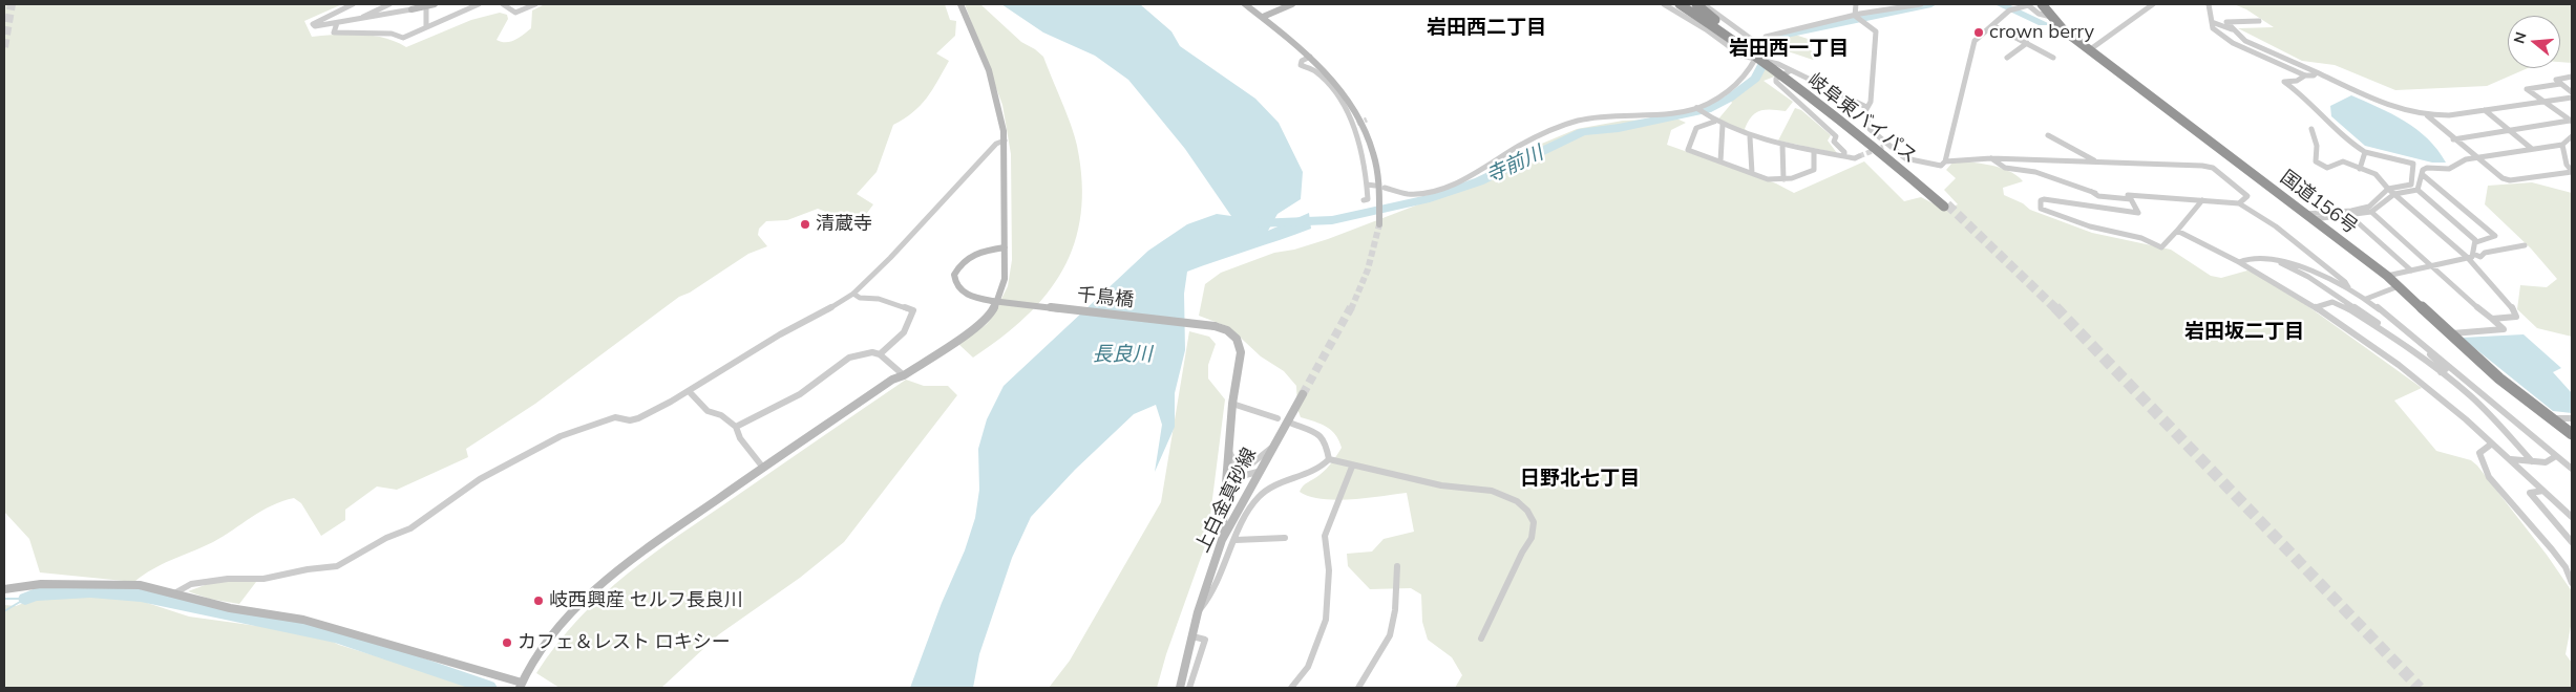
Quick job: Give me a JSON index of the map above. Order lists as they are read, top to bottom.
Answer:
{
  "streets": {
    "highway": ["岐阜東バイパス", "国道156号"],
    "street": ["千鳥橋", "上白金真砂線"]
  },
  "districts": [
    "岩田西二丁目",
    "岩田西一丁目",
    "岩田坂二丁目",
    "日野北七丁目"
  ],
  "water": ["寺前川", "長良川"],
  "places": [
    "crown berry",
    "清蔵寺",
    "岐西興産 セルフ長良川",
    "カフェ＆レスト ロキシー"
  ],
  "north": "left"
}
